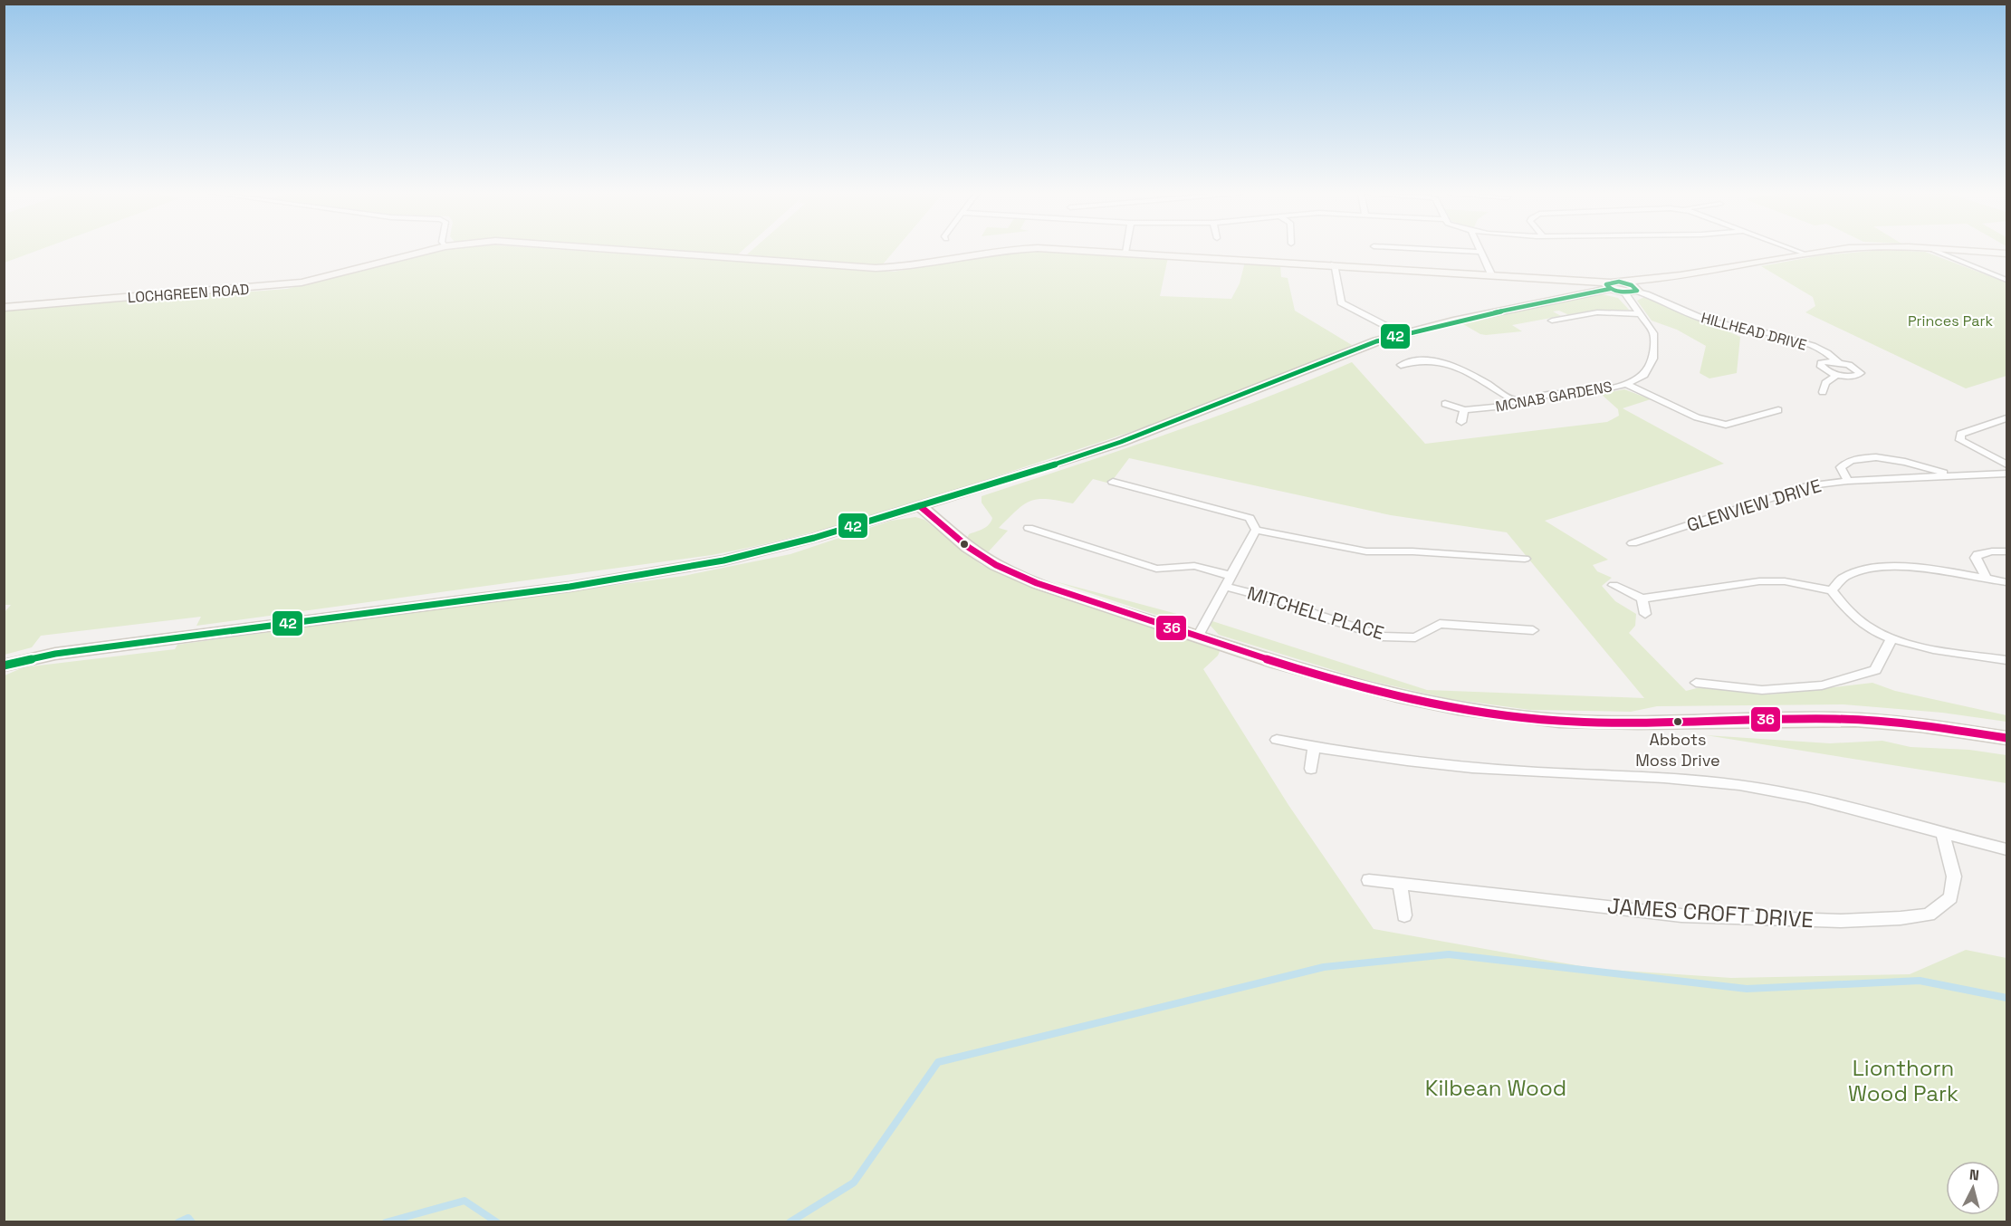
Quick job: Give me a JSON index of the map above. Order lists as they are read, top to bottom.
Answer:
{
  "streets": {
    "street": [
      "LOCHGREEN ROAD",
      "HILLHEAD DRIVE",
      "MCNAB GARDENS",
      "GLENVIEW DRIVE",
      "MITCHELL PLACE",
      "JAMES CROFT DRIVE"
    ]
  },
  "crossings": [
    ["LOCHGREEN ROAD", "MCNAB GARDENS"]
  ],
  "parks": ["Princes Park", "Lionthorn Wood Park", "Kilbean Wood"],
  "places": ["Abbots Moss Drive"],
  "lines": ["transit line 42", "transit line 36"],
  "north": "top"
}
